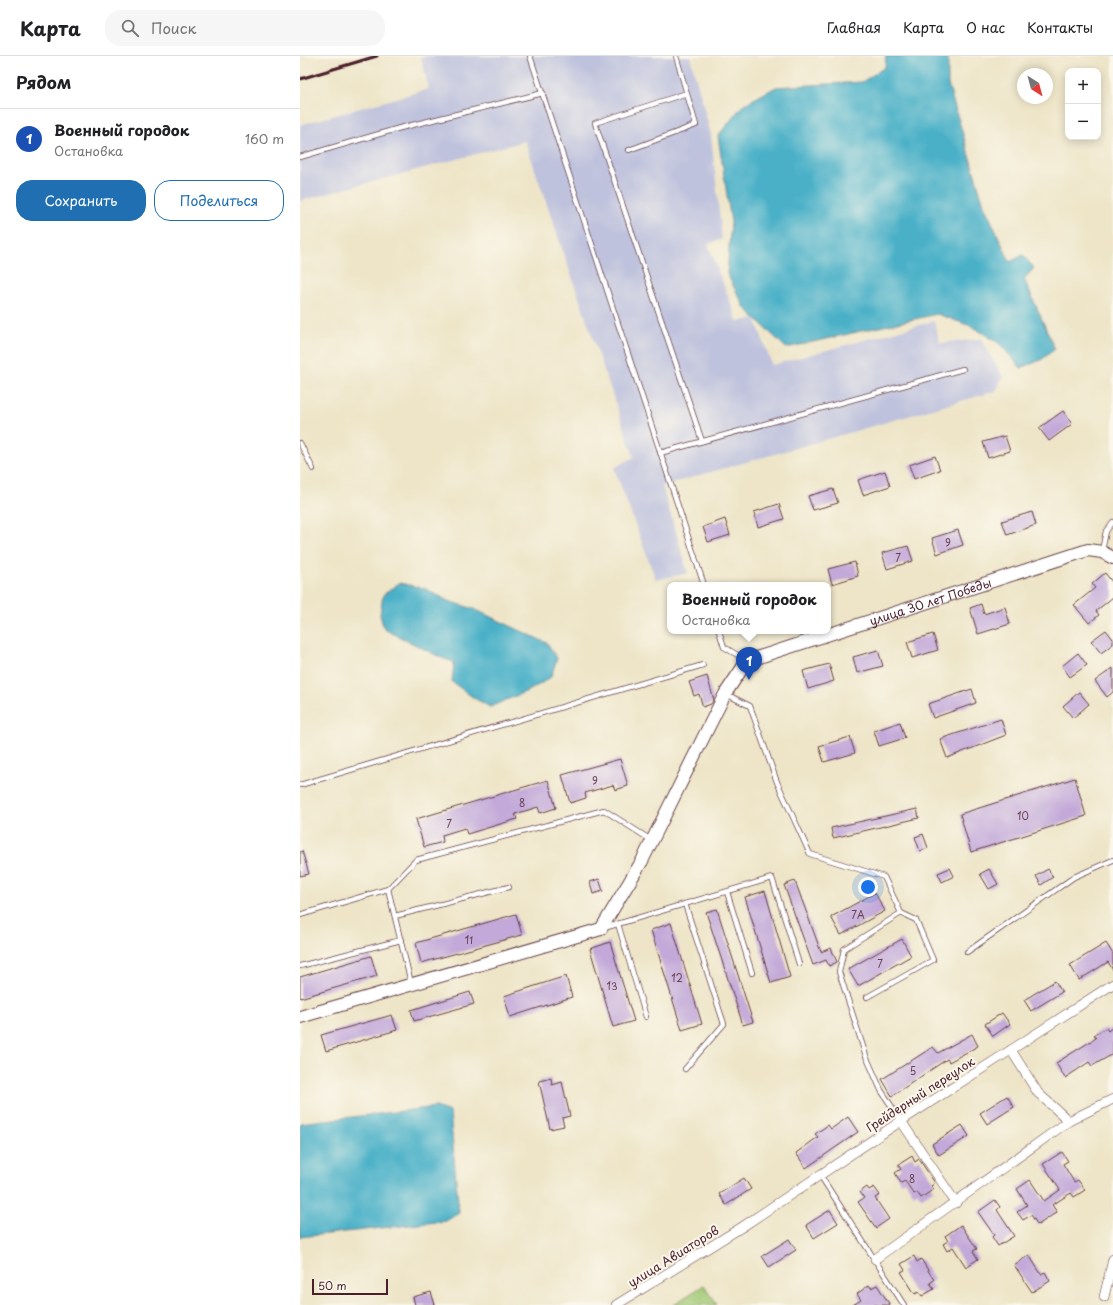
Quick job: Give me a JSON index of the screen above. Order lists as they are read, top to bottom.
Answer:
{
  "streets": {
    "street": ["улица 30 лет Победы", "Грейдерный переулок", "улица Авиаторов"]
  },
  "crossings": [
    ["Грейдерный переулок", "улица Авиаторов"]
  ],
  "house_numbers": [
    "9",
    "7",
    "9",
    "8",
    "10",
    "7",
    "7А",
    "11",
    "7",
    "12",
    "13",
    "5",
    "8"
  ],
  "scale_bar": "50 m",
  "north": "bottom right",
  "page": {
    "header": "Карта",
    "search": "Поиск",
    "nav": [
      "Главная",
      "Карта",
      "О нас",
      "Контакты"
    ],
    "heading": "Рядом",
    "map_buttons": ["+", "−"],
    "list": [
      {
        "mark": "1",
        "name": "Военный городок",
        "note": "Остановка",
        "value": "160 m"
      }
    ],
    "buttons": ["Сохранить", "Поделиться"],
    "popup": ["Военный городок", "Остановка"],
    "pins": "1",
    "scale": "50 m"
  }
}
